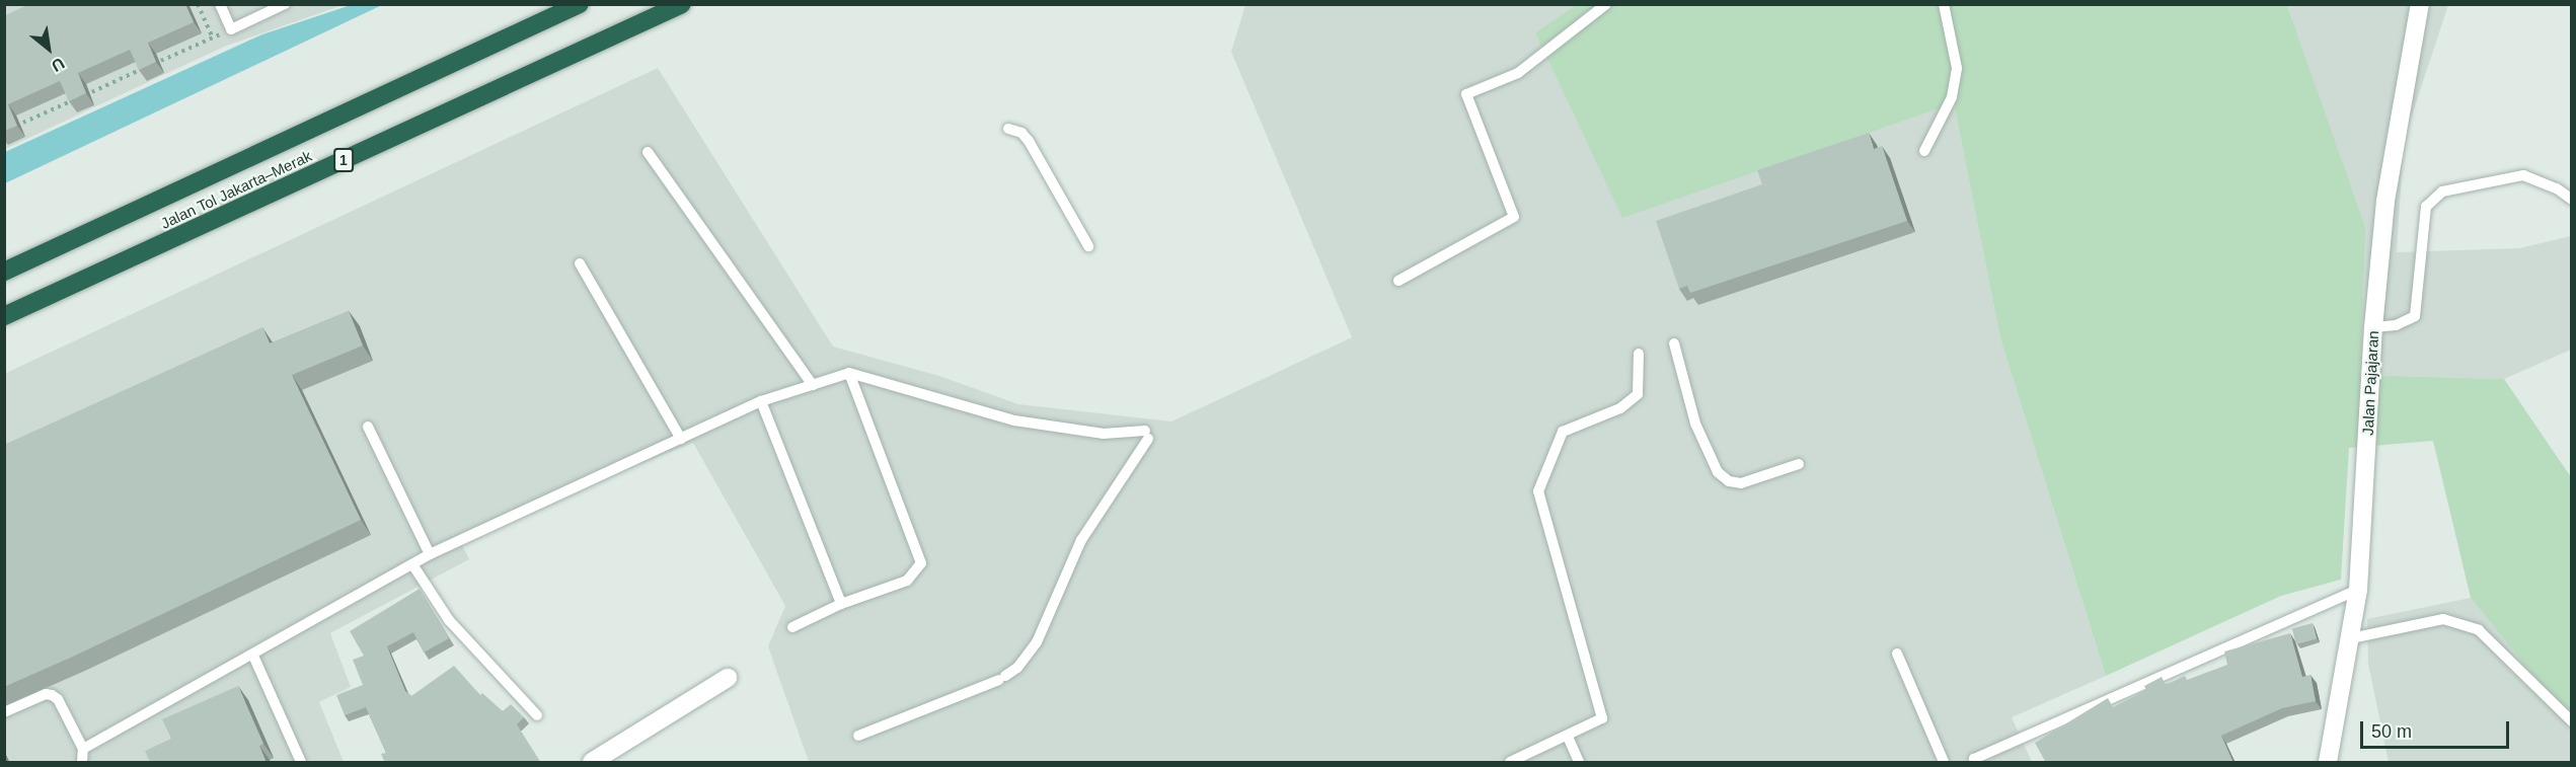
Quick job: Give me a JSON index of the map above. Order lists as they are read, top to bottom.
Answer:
{
  "streets": {
    "highway": ["1", "Jalan Tol Jakarta–Merak"],
    "main road": ["Jalan Pajajaran"]
  },
  "scale_bar": "50 m",
  "north": "bottom right"
}
